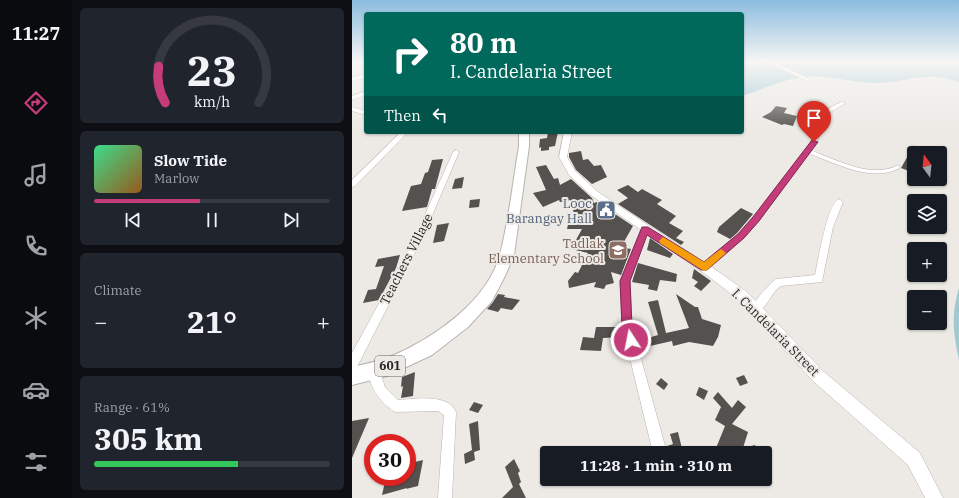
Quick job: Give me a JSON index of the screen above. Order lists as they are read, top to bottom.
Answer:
{
  "streets": {
    "main road": ["601"],
    "street": ["Teachers Village", "I. Candelaria Street"]
  },
  "places": {
    "public building": ["Looc Barangay Hall"],
    "school or university": ["Tadlak Elementary School"]
  },
  "north": "top",
  "page": {
    "tabs": "11:27",
    "turn": ["80 m", "I. Candelaria Street"],
    "then": "Then",
    "song": ["Slow Tide", "Marlow"],
    "map_buttons": ["+", "−"],
    "tile": [
      "Climate",
      ["Range · 61%", "305 km"]
    ],
    "heat": ["−", "21°", "+"],
    "limit": "30",
    "trip": "11:28 · 1 min · 310 m",
    "gauge": ["23", "km/h"]
  }
}
